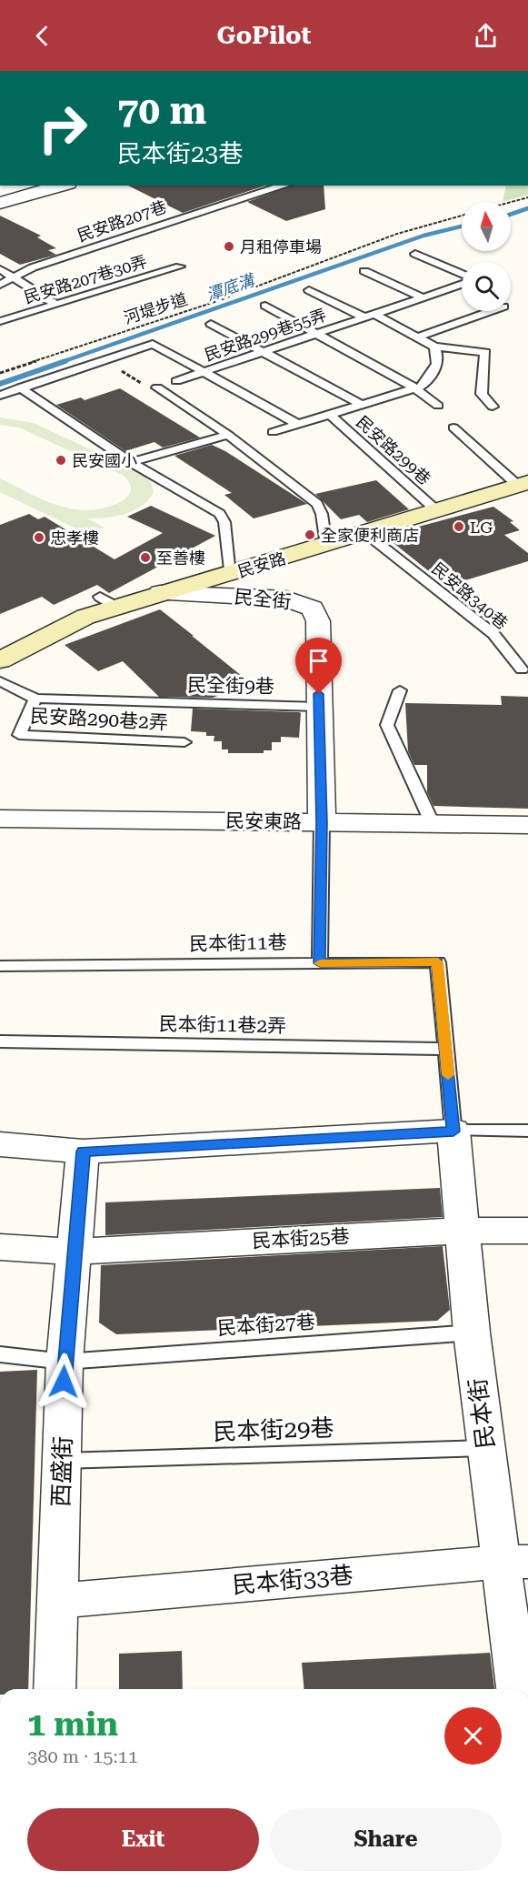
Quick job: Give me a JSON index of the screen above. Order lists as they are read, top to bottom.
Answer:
{
  "streets": {
    "street": [
      "民安路",
      "民全街",
      "民安東路",
      "民本街25巷",
      "民本街",
      "西盛街",
      "民本街33巷"
    ],
    "lane": [
      "民安路207巷",
      "民安路207巷30弄",
      "民安路299巷55弄",
      "民安路299巷",
      "民安路340巷",
      "民全街9巷",
      "民安路290巷2弄",
      "民本街11巷",
      "民本街11巷2弄",
      "民本街27巷",
      "民本街29巷"
    ],
    "path": ["河堤步道"]
  },
  "crossings": [
    ["民安路299巷", "民安路"],
    ["民安路", "民安路340巷"],
    ["民安路", "民全街"],
    ["民全街", "民全街9巷"],
    ["民全街", "民安東路"],
    ["民全街9巷", "民安路290巷2弄"],
    ["民本街11巷", "民本街11巷2弄"],
    ["民本街11巷", "民本街"],
    ["民本街25巷", "民本街"],
    ["民本街25巷", "西盛街"],
    ["民本街27巷", "民本街"],
    ["民本街27巷", "西盛街"],
    ["民本街", "民本街29巷"],
    ["民本街", "民本街33巷"],
    ["民本街29巷", "西盛街"],
    ["西盛街", "民本街33巷"]
  ],
  "water": ["潭底溝"],
  "places": [
    "月租停車場",
    "民安國小",
    "LG",
    "全家便利商店",
    "忠孝樓",
    "至善樓"
  ],
  "north": "top",
  "page": {
    "header": "GoPilot",
    "turn": ["70 m", "民本街23巷"],
    "heading": ["1 min", "380 m · 15:11"],
    "buttons": ["Exit", "Share"]
  }
}
